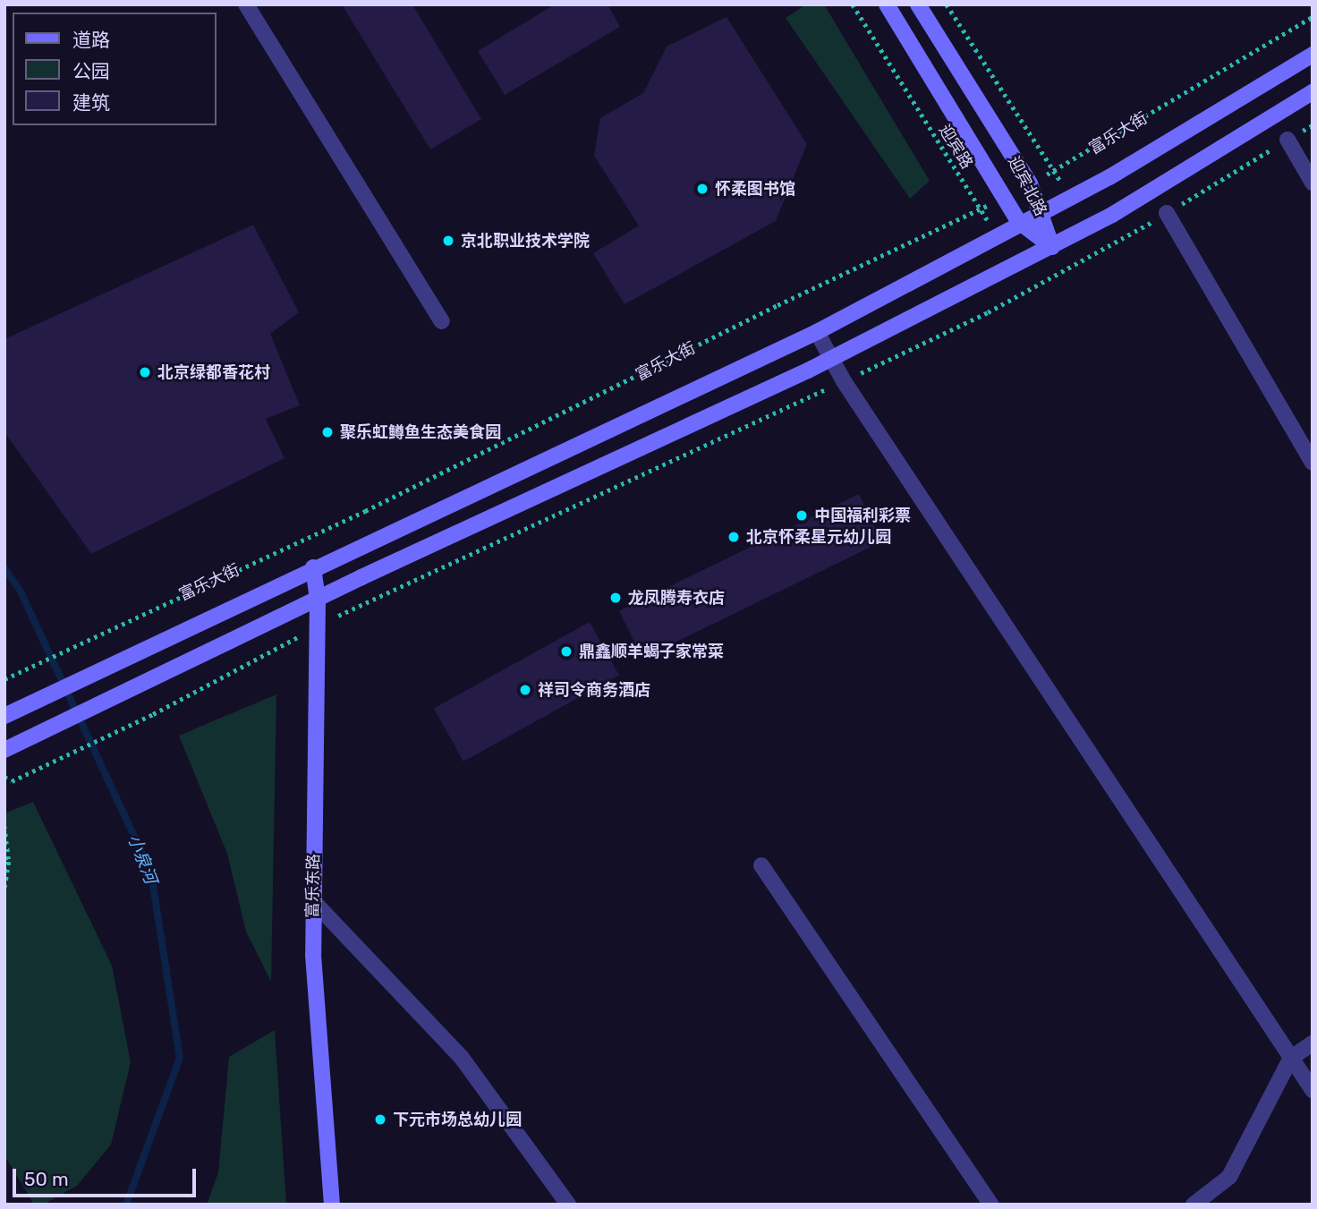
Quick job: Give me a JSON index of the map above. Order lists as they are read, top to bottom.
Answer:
{
  "streets": {
    "main road": ["富乐大街", "迎宾北路", "富乐东路"],
    "path": ["迎宾路"]
  },
  "crossings": [
    ["富乐大街", "迎宾路"],
    ["富乐大街", "迎宾北路"],
    ["富乐大街", "富乐东路"]
  ],
  "water": ["小泉河"],
  "places": [
    "怀柔图书馆",
    "京北职业技术学院",
    "北京绿都香花村",
    "聚乐虹鳟鱼生态美食园",
    "中国福利彩票",
    "北京怀柔星元幼儿园",
    "龙凤腾寿衣店",
    "鼎鑫顺羊蝎子家常菜",
    "祥司令商务酒店",
    "下元市场总幼儿园"
  ],
  "legend": ["道路", "公园", "建筑"],
  "scale_bar": "50 m"
}
